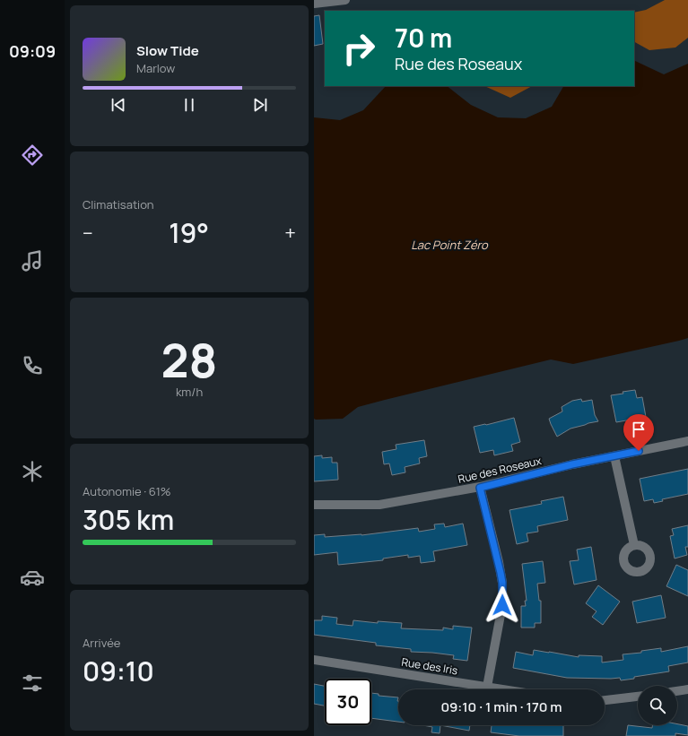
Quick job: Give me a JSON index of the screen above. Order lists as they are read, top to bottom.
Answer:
{
  "streets": {
    "street": ["Rue des Roseaux", "Rue des Iris"]
  },
  "water": ["Lac Point Zéro"],
  "page": {
    "tabs": "09:09",
    "turn": ["70 m", "Rue des Roseaux"],
    "song": ["Slow Tide", "Marlow"],
    "tile": [
      "Climatisation",
      ["28", "km/h"],
      ["Autonomie · 61%", "305 km"],
      ["Arrivée", "09:10"]
    ],
    "heat": ["−", "19°", "+"],
    "limit": "30",
    "trip": "09:10 · 1 min · 170 m"
  }
}
